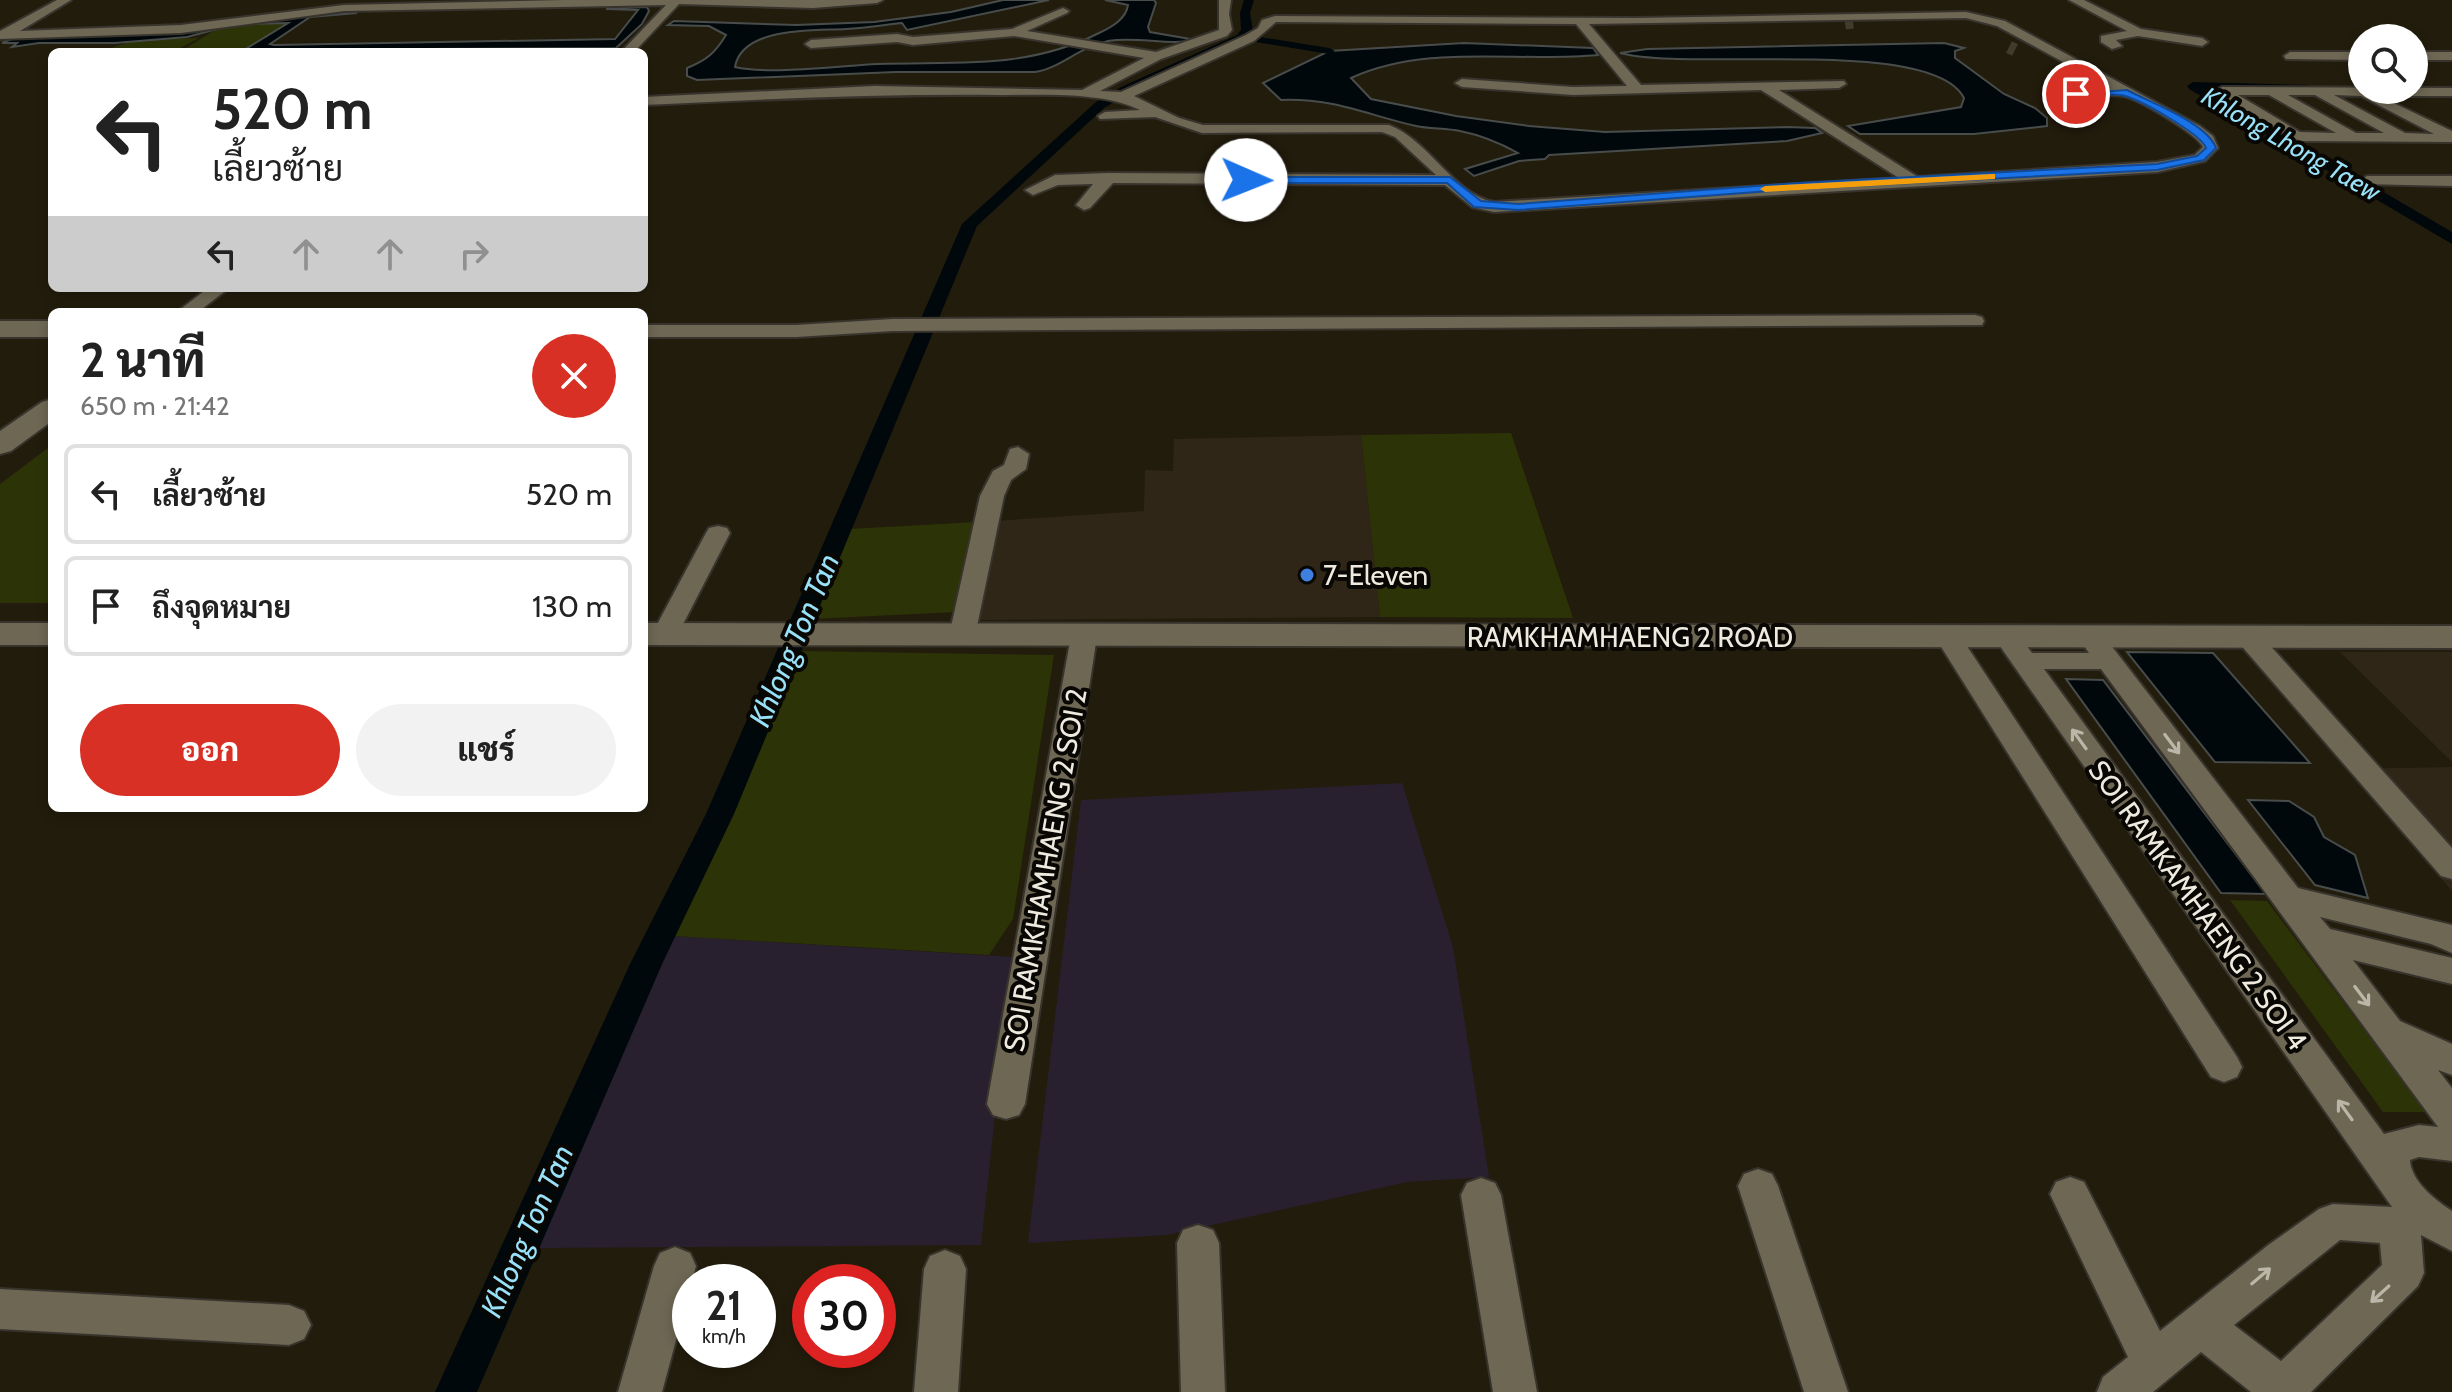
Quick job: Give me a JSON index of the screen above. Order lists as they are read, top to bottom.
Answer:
{
  "streets": {
    "main road": ["RAMKHAMHAENG 2 ROAD"],
    "street": ["SOI RAMKHAMHAENG 2 SOI 2", "SOI RAMKAMHAENG 2 SOI 4"]
  },
  "crossings": [
    ["RAMKHAMHAENG 2 ROAD", "SOI RAMKHAMHAENG 2 SOI 2"],
    ["RAMKHAMHAENG 2 ROAD", "SOI RAMKAMHAENG 2 SOI 4"]
  ],
  "water": ["Khlong Lhong Taew", "Khlong Ton Tan"],
  "places": ["7-Eleven"],
  "page": {
    "turn": ["520 m", "เลี้ยวซ้าย"],
    "heading": ["2 นาที", "650 m · 21:42"],
    "list": [
      {
        "name": "เลี้ยวซ้าย",
        "value": "520 m"
      },
      {
        "name": "ถึงจุดหมาย",
        "value": "130 m"
      }
    ],
    "buttons": ["ออก", "แชร์"],
    "speed": "21 km/h",
    "limit": "30"
  }
}
